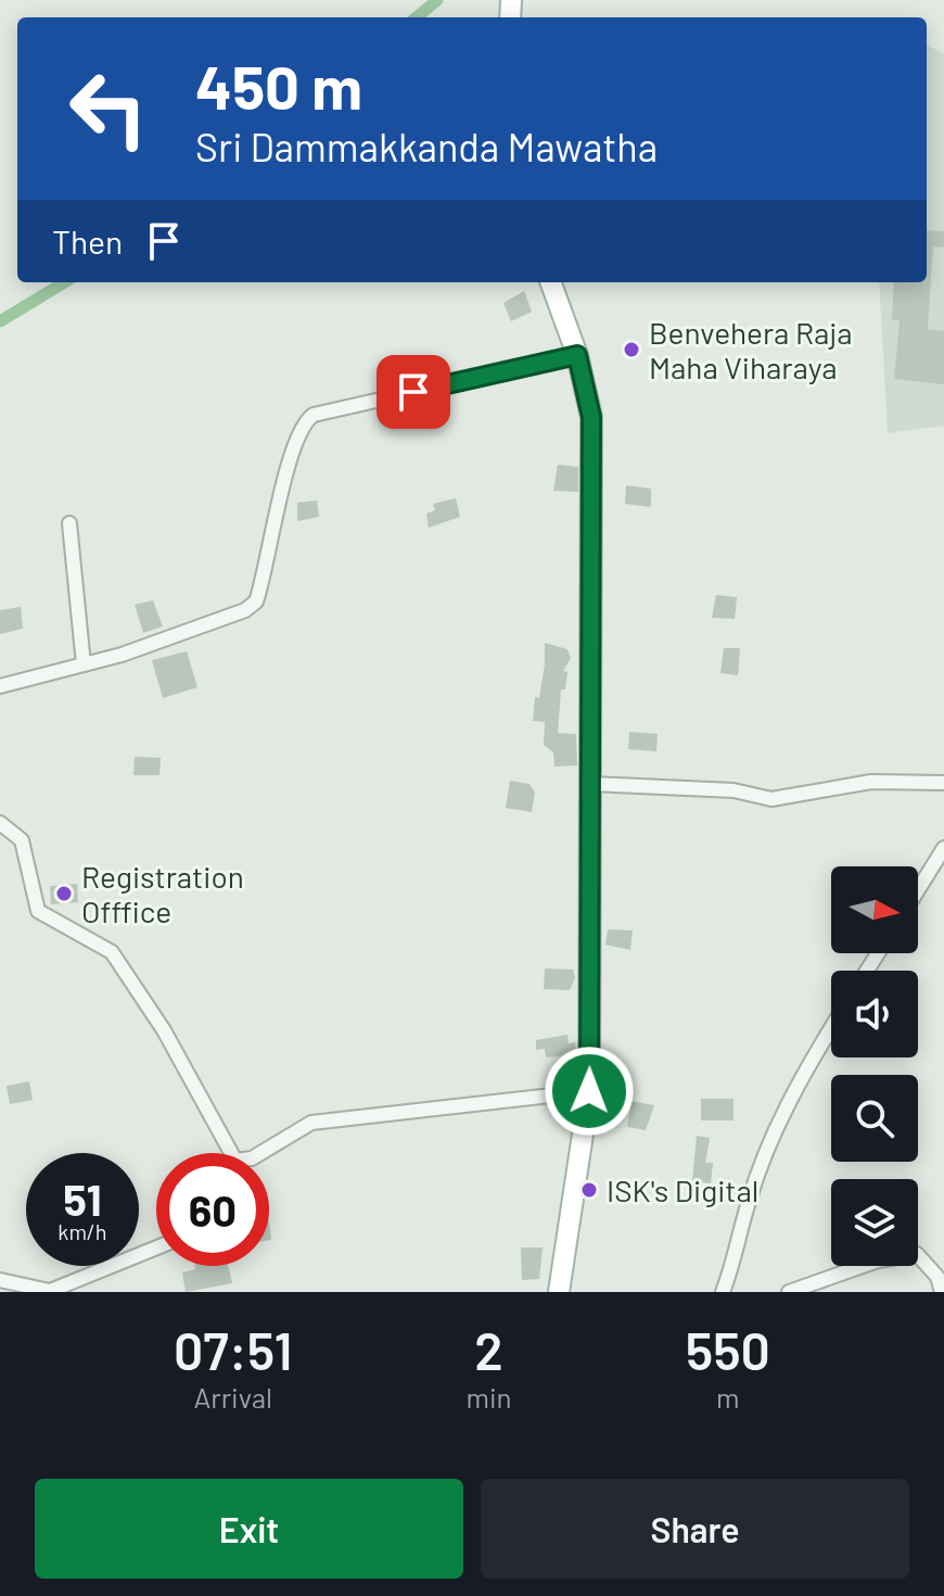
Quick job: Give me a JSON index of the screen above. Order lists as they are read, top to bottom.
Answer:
{
  "places": ["Benvehera Raja Maha Viharaya", "Registration Offfice", "ISK's Digital"],
  "north": "right",
  "page": {
    "turn": ["450 m", "Sri Dammakkanda Mawatha"],
    "then": "Then",
    "speed": "51 km/h",
    "limit": "60",
    "eta": [
      "07:51",
      "Arrival",
      "2",
      "min",
      "550",
      "m"
    ],
    "buttons": ["Exit", "Share"]
  }
}
